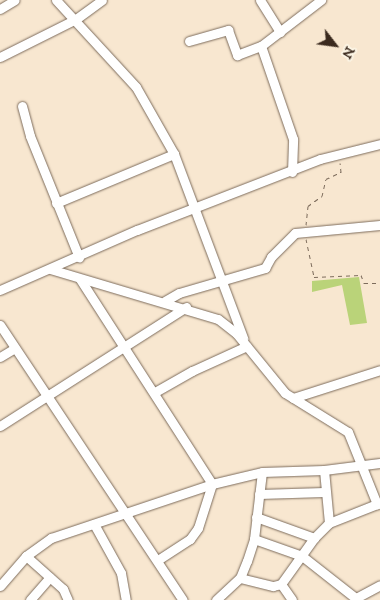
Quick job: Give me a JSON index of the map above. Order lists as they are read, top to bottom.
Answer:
{
  "north": "bottom right"
}
